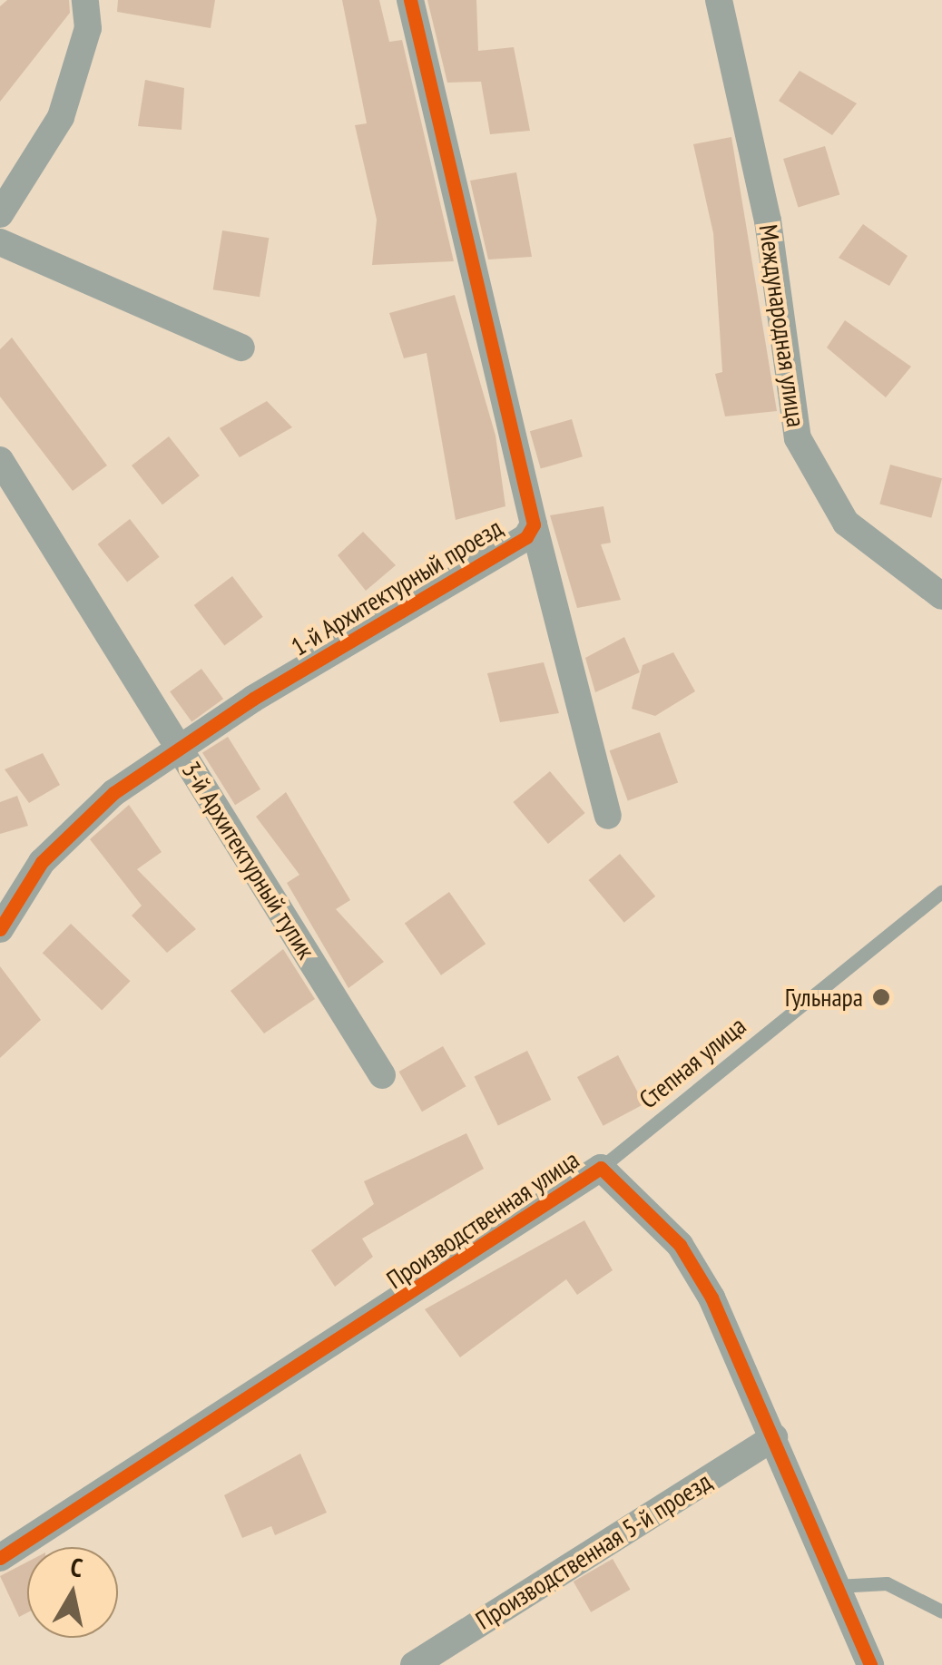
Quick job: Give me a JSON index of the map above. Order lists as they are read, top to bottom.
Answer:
{
  "streets": {
    "street": [
      "Международная улица",
      "1-й Архитектурный проезд",
      "3-й Архитектурный тупик",
      "Производственная улица",
      "Производственная 5-й проезд"
    ],
    "lane": ["Степная улица"]
  },
  "crossings": [
    ["1-й Архитектурный проезд", "3-й Архитектурный тупик"],
    ["Степная улица", "Производственная улица"],
    ["Производственная улица", "Производственная 5-й проезд"]
  ],
  "places": ["Гульнара"],
  "north": "top"
}
